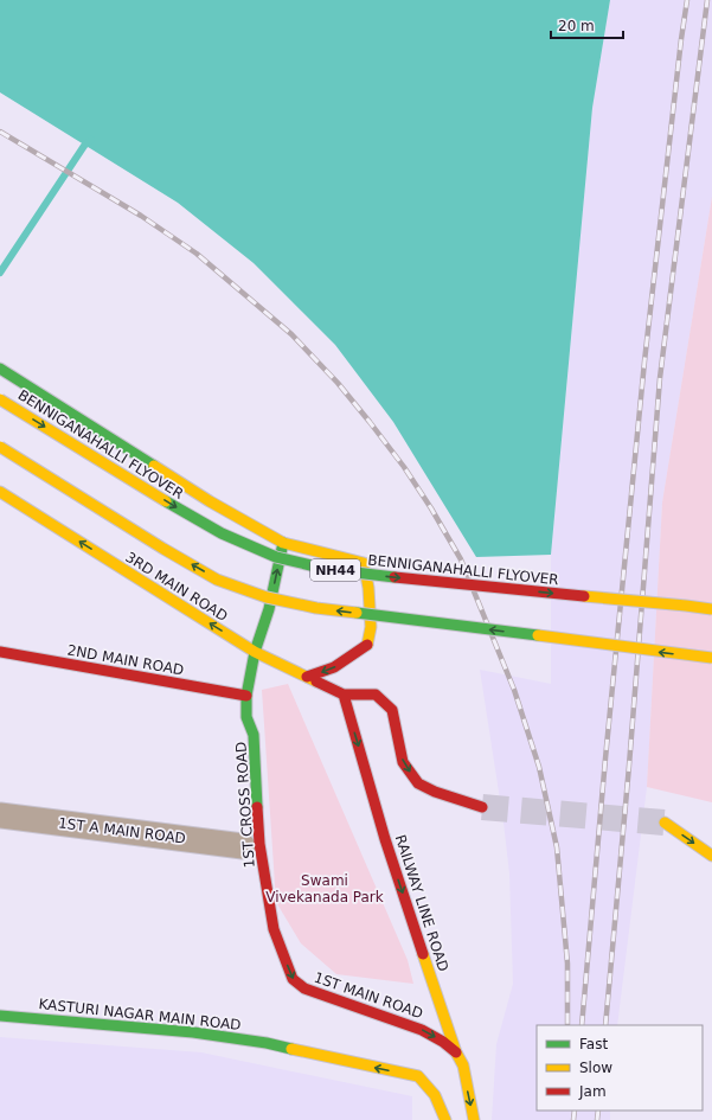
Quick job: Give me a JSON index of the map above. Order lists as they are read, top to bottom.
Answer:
{
  "streets": {
    "main road": [
      "BENNIGANAHALLI FLYOVER",
      "NH44",
      "3RD MAIN ROAD",
      "2ND MAIN ROAD",
      "1ST CROSS ROAD",
      "RAILWAY LINE ROAD",
      "1ST MAIN ROAD",
      "KASTURI NAGAR MAIN ROAD"
    ],
    "street": ["1ST A MAIN ROAD"]
  },
  "crossings": [
    ["3RD MAIN ROAD", "1ST CROSS ROAD"],
    ["3RD MAIN ROAD", "RAILWAY LINE ROAD"],
    ["2ND MAIN ROAD", "1ST CROSS ROAD"],
    ["1ST CROSS ROAD", "1ST MAIN ROAD"],
    ["RAILWAY LINE ROAD", "1ST MAIN ROAD"]
  ],
  "one_way": ["RAILWAY LINE ROAD", "1ST MAIN ROAD", "KASTURI NAGAR MAIN ROAD"],
  "parks": ["Swami Vivekanada Park"],
  "legend": ["Fast", "Slow", "Jam"],
  "scale_bar": "20 m"
}
